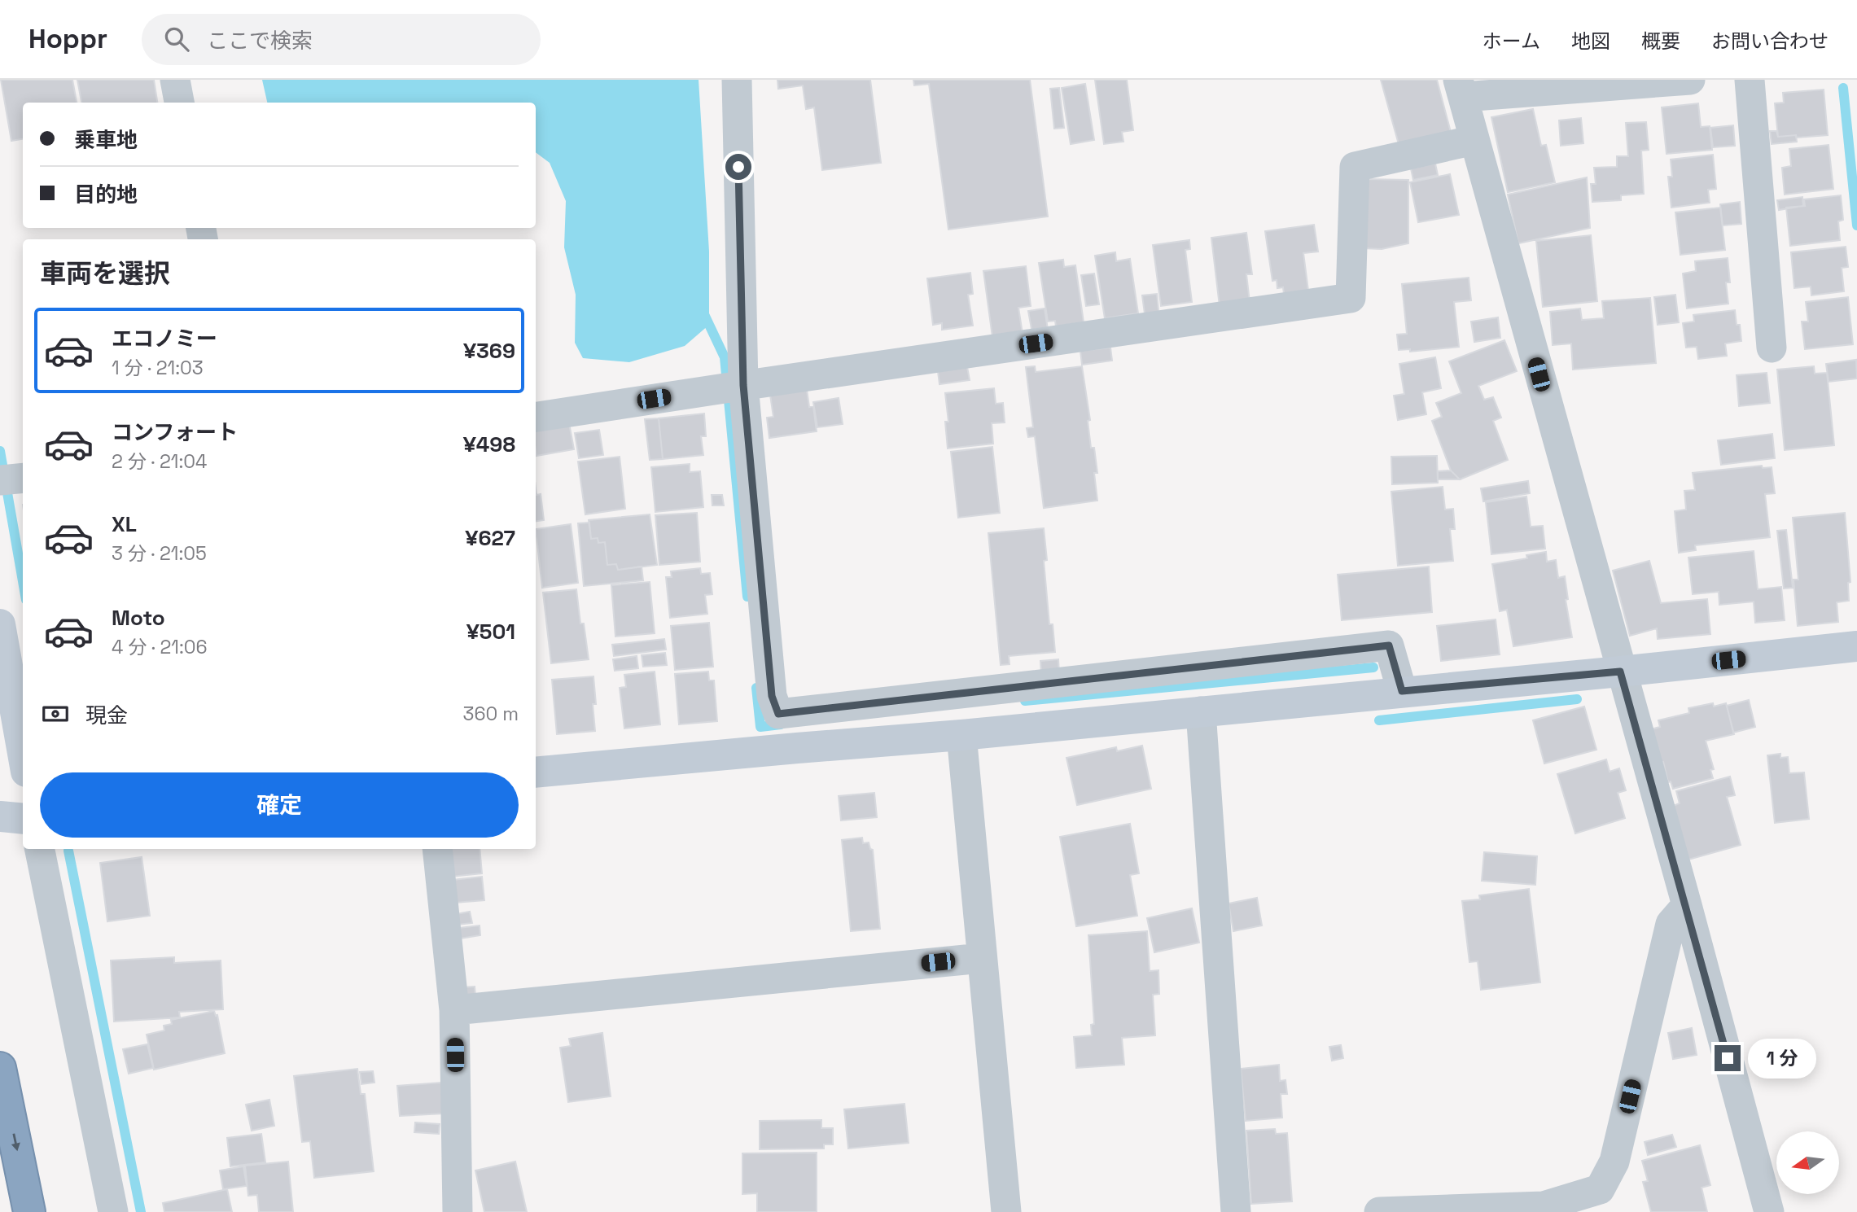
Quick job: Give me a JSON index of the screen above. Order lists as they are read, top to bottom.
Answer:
{
  "north": "left",
  "page": {
    "header": "Hoppr",
    "search": "ここで検索",
    "nav": [
      "ホーム",
      "地図",
      "概要",
      "お問い合わせ"
    ],
    "banner": ["乗車地", "目的地"],
    "heading": "車両を選択",
    "list": [
      {
        "name": "エコノミー",
        "note": "1 分 · 21:03",
        "value": "¥369"
      },
      {
        "name": "コンフォート",
        "note": "2 分 · 21:04",
        "value": "¥498"
      },
      {
        "name": "XL",
        "note": "3 分 · 21:05",
        "value": "¥627"
      },
      {
        "name": "Moto",
        "note": "4 分 · 21:06",
        "value": "¥501"
      }
    ],
    "pay": ["現金", "360 m"],
    "buttons": "確定",
    "bubble": "1 分"
  }
}
